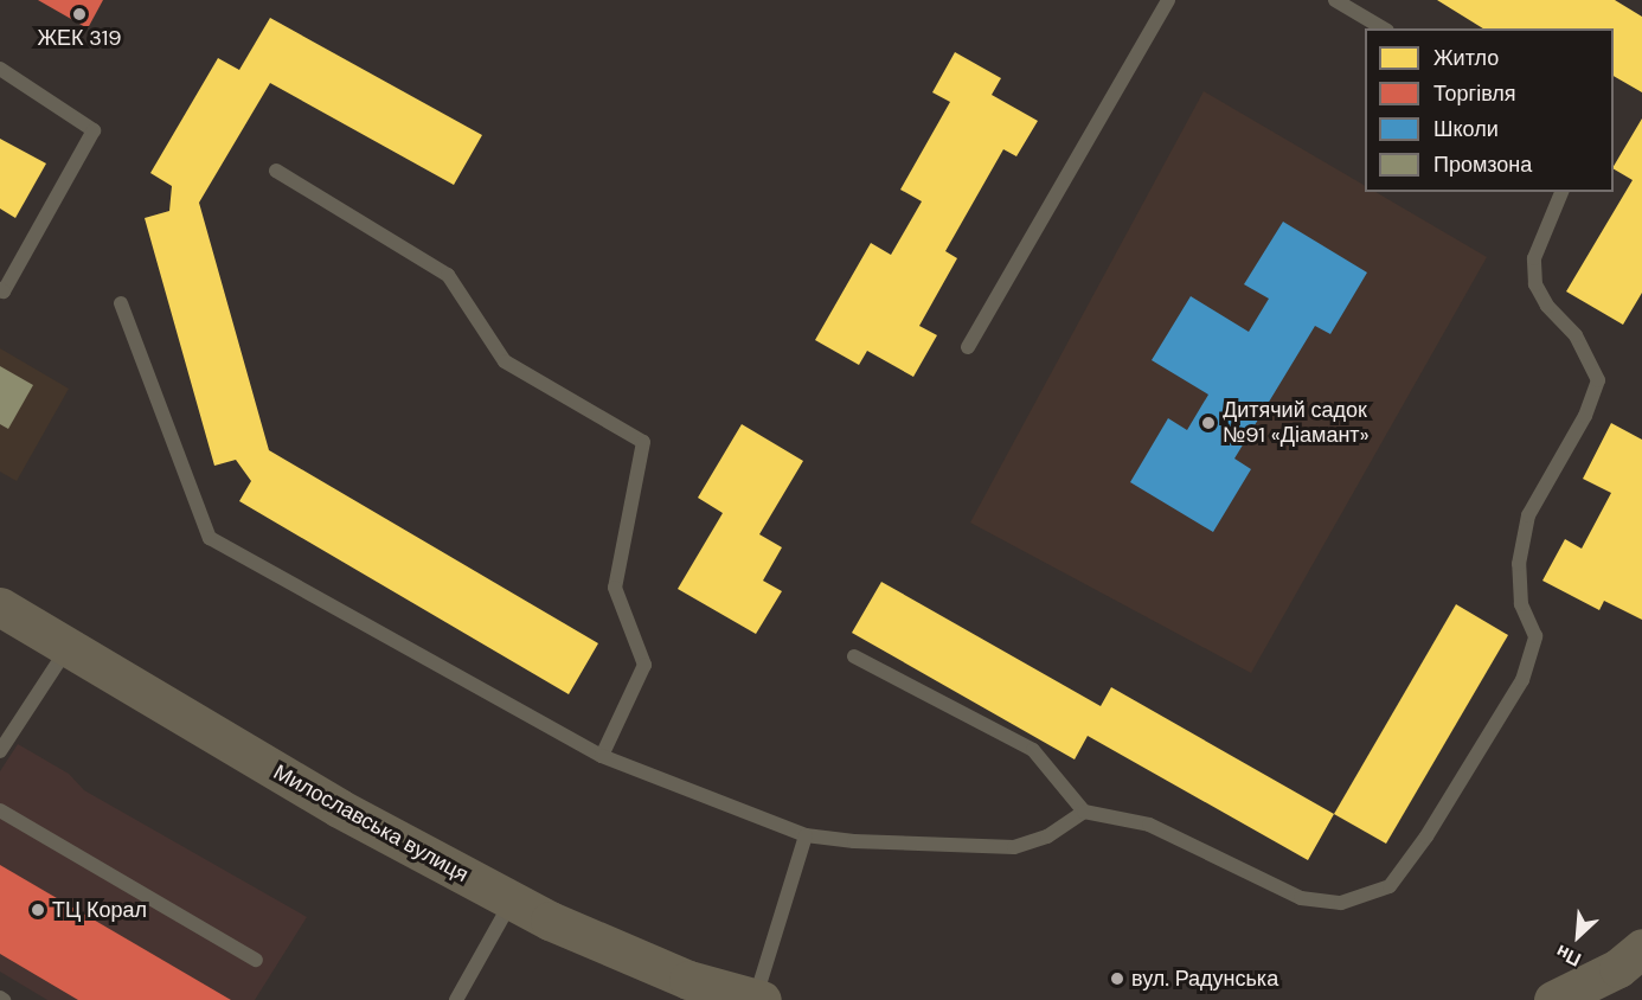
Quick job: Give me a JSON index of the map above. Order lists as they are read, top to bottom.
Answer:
{
  "streets": {
    "main road": ["Милославська вулиця"]
  },
  "places": [
    "ЖЕК 319",
    "Дитячий садок №91 «Діамант»",
    "ТЦ Корал",
    "вул. Радунська"
  ],
  "legend": [
    "Житло",
    "Торгівля",
    "Школи",
    "Промзона"
  ],
  "north": "bottom left"
}
